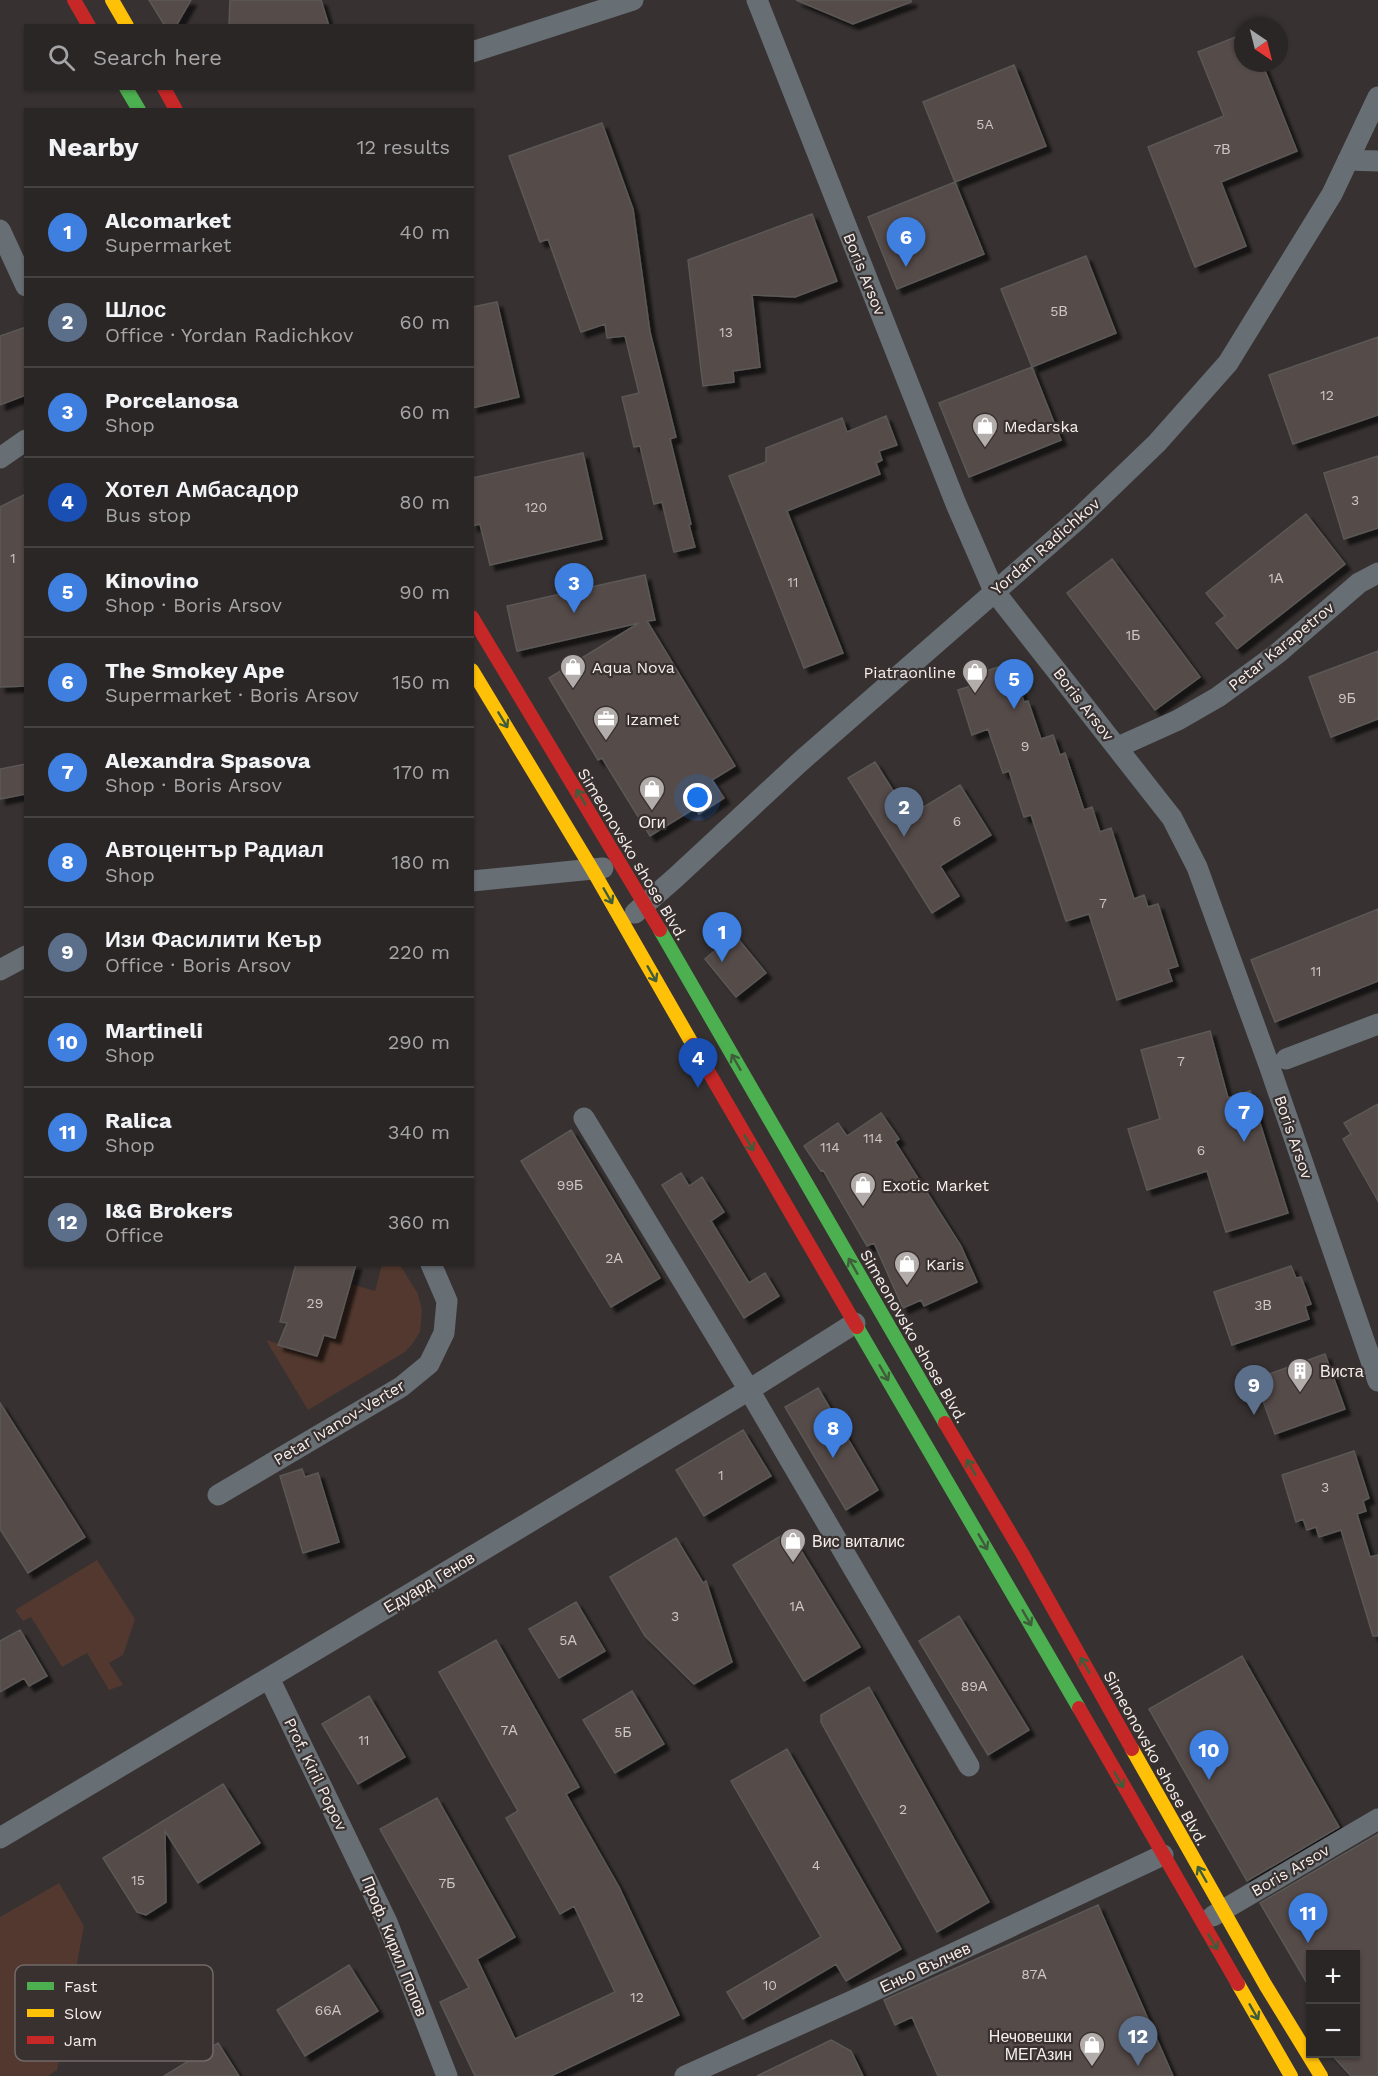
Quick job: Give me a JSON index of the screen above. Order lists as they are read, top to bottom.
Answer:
{
  "streets": {
    "main road": ["Simeonovsko shose Blvd."],
    "street": [
      "Boris Arsov",
      "Yordan Radichkov",
      "Petar Karapetrov",
      "Petar Ivanov-Verter",
      "Едуард Генов",
      "Prof. Kiril Popov",
      "Еньо Вълчев"
    ]
  },
  "crossings": [
    ["Boris Arsov", "Yordan Radichkov"],
    ["Boris Arsov", "Petar Karapetrov"],
    ["Boris Arsov", "Simeonovsko shose Blvd."],
    ["Yordan Radichkov", "Simeonovsko shose Blvd."],
    ["Едуард Генов", "Prof. Kiril Popov"]
  ],
  "places": {
    "shop": [
      "Medarska",
      "Aqua Nova",
      "Piatraonline",
      "Оги",
      "Exotic Market",
      "Karis",
      "Вис виталис",
      "Нечовешки МЕГАзин"
    ],
    "office": ["Izamet"],
    "building": ["Виста"]
  },
  "house_numbers": [
    "5A",
    "7В",
    "5В",
    "13",
    "12",
    "3",
    "120",
    "1",
    "1А",
    "11",
    "1Б",
    "9Б",
    "9",
    "6",
    "7",
    "11",
    "7",
    "114",
    "114",
    "6",
    "99Б",
    "2А",
    "29",
    "3В",
    "1",
    "3",
    "1А",
    "3",
    "5А",
    "89А",
    "7А",
    "5Б",
    "11",
    "2",
    "4",
    "15",
    "7Б",
    "87А",
    "10",
    "12",
    "66А"
  ],
  "legend": ["Fast", "Slow", "Jam"],
  "north": "bottom right",
  "page": {
    "search": "Search here",
    "heading": ["Nearby", "12 results"],
    "list": [
      {
        "mark": "1",
        "name": "Alcomarket",
        "note": "Supermarket",
        "value": "40 m"
      },
      {
        "mark": "2",
        "name": "Шлос",
        "note": "Office · Yordan Radichkov",
        "value": "60 m"
      },
      {
        "mark": "3",
        "name": "Porcelanosa",
        "note": "Shop",
        "value": "60 m"
      },
      {
        "mark": "4",
        "name": "Хотел Амбасадор",
        "note": "Bus stop",
        "value": "80 m"
      },
      {
        "mark": "5",
        "name": "Kinovino",
        "note": "Shop · Boris Arsov",
        "value": "90 m"
      },
      {
        "mark": "6",
        "name": "The Smokey Ape",
        "note": "Supermarket · Boris Arsov",
        "value": "150 m"
      },
      {
        "mark": "7",
        "name": "Alexandra Spasova",
        "note": "Shop · Boris Arsov",
        "value": "170 m"
      },
      {
        "mark": "8",
        "name": "Автоцентър Радиал",
        "note": "Shop",
        "value": "180 m"
      },
      {
        "mark": "9",
        "name": "Изи Фасилити Кеър",
        "note": "Office · Boris Arsov",
        "value": "220 m"
      },
      {
        "mark": "10",
        "name": "Martineli",
        "note": "Shop",
        "value": "290 m"
      },
      {
        "mark": "11",
        "name": "Ralica",
        "note": "Shop",
        "value": "340 m"
      },
      {
        "mark": "12",
        "name": "I&G Brokers",
        "note": "Office",
        "value": "360 m"
      }
    ],
    "pins": [
      "6",
      "3",
      "5",
      "2",
      "1",
      "4",
      "7",
      "9",
      "8",
      "10",
      "11",
      "12"
    ],
    "map_buttons": ["+", "−"]
  }
}
